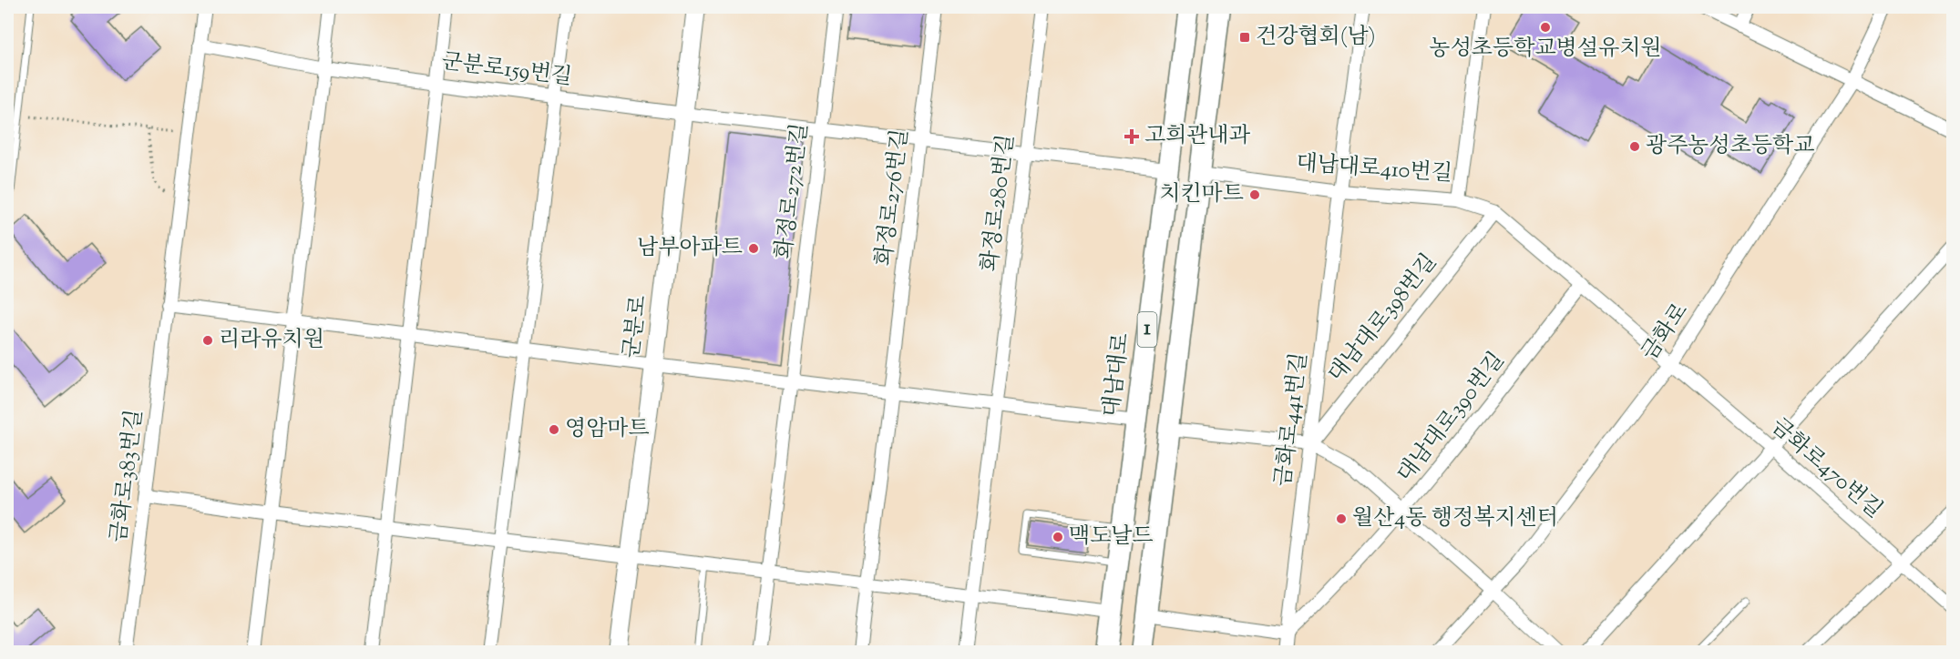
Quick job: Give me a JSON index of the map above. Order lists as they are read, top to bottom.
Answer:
{
  "streets": {
    "main road": ["1", "대남대로"],
    "street": [
      "군분로159번길",
      "대남대로410번길",
      "화정로272번길",
      "화정로276번길",
      "화정로280번길",
      "대남대로398번길",
      "군분로",
      "금화로",
      "대남대로390번길",
      "금화로441번길",
      "금화로470번길",
      "금화로383번길"
    ]
  },
  "crossings": [
    ["군분로159번길", "화정로272번길"],
    ["군분로159번길", "화정로276번길"],
    ["군분로159번길", "화정로280번길"],
    ["군분로159번길", "군분로"],
    ["군분로159번길", "대남대로"],
    ["군분로159번길", "금화로383번길"],
    ["대남대로410번길", "1"],
    ["대남대로410번길", "금화로441번길"],
    ["대남대로398번길", "금화로441번길"],
    ["대남대로398번길", "금화로470번길"],
    ["금화로", "금화로470번길"],
    ["대남대로390번길", "금화로441번길"],
    ["대남대로390번길", "금화로470번길"]
  ],
  "places": {
    "other": [
      "농성초등학교병설유치원",
      "광주농성초등학교",
      "치킨마트",
      "남부아파트",
      "리라유치원",
      "영암마트",
      "월산4동 행정복지센터",
      "맥도날드"
    ],
    "transit": ["건강협회(남)"],
    "health": ["고희관내과"]
  }
}
